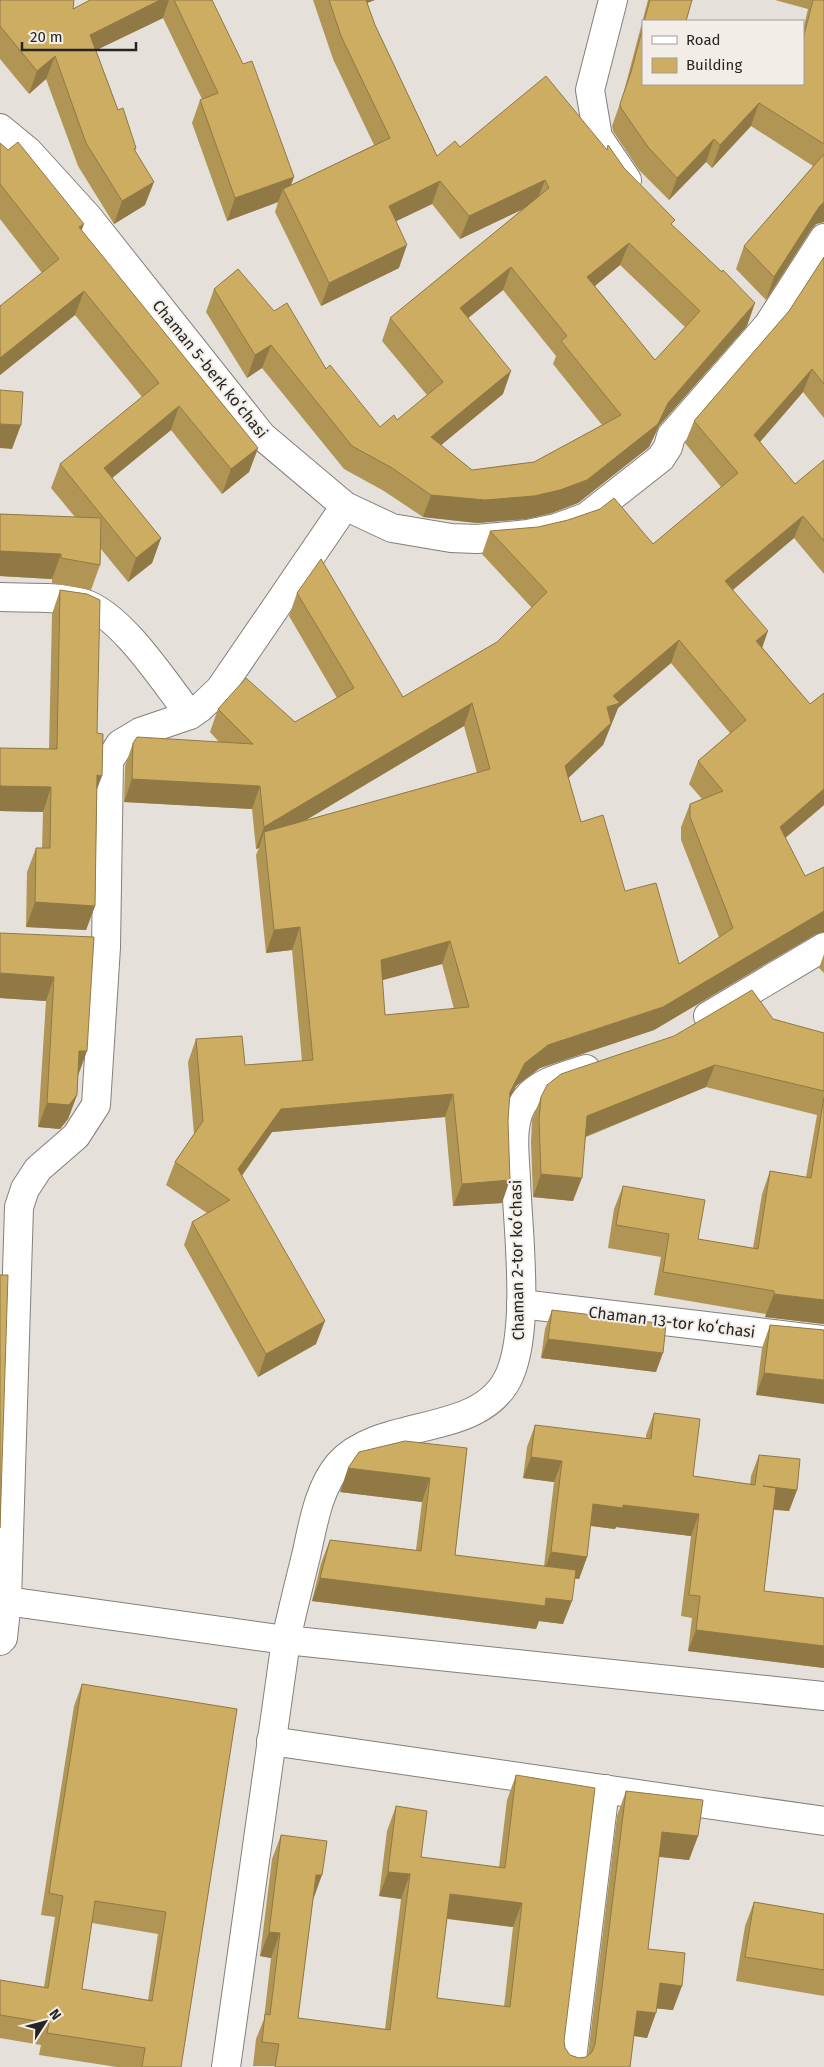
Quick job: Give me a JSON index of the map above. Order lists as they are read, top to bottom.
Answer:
{
  "streets": {
    "street": ["Chaman 5-berk koʻchasi", "Chaman 2-tor koʻchasi", "Chaman 13-tor koʻchasi"]
  },
  "crossings": [
    ["Chaman 2-tor koʻchasi", "Chaman 13-tor koʻchasi"]
  ],
  "legend": ["Road", "Building"],
  "scale_bar": "20 m",
  "north": "top right"
}
